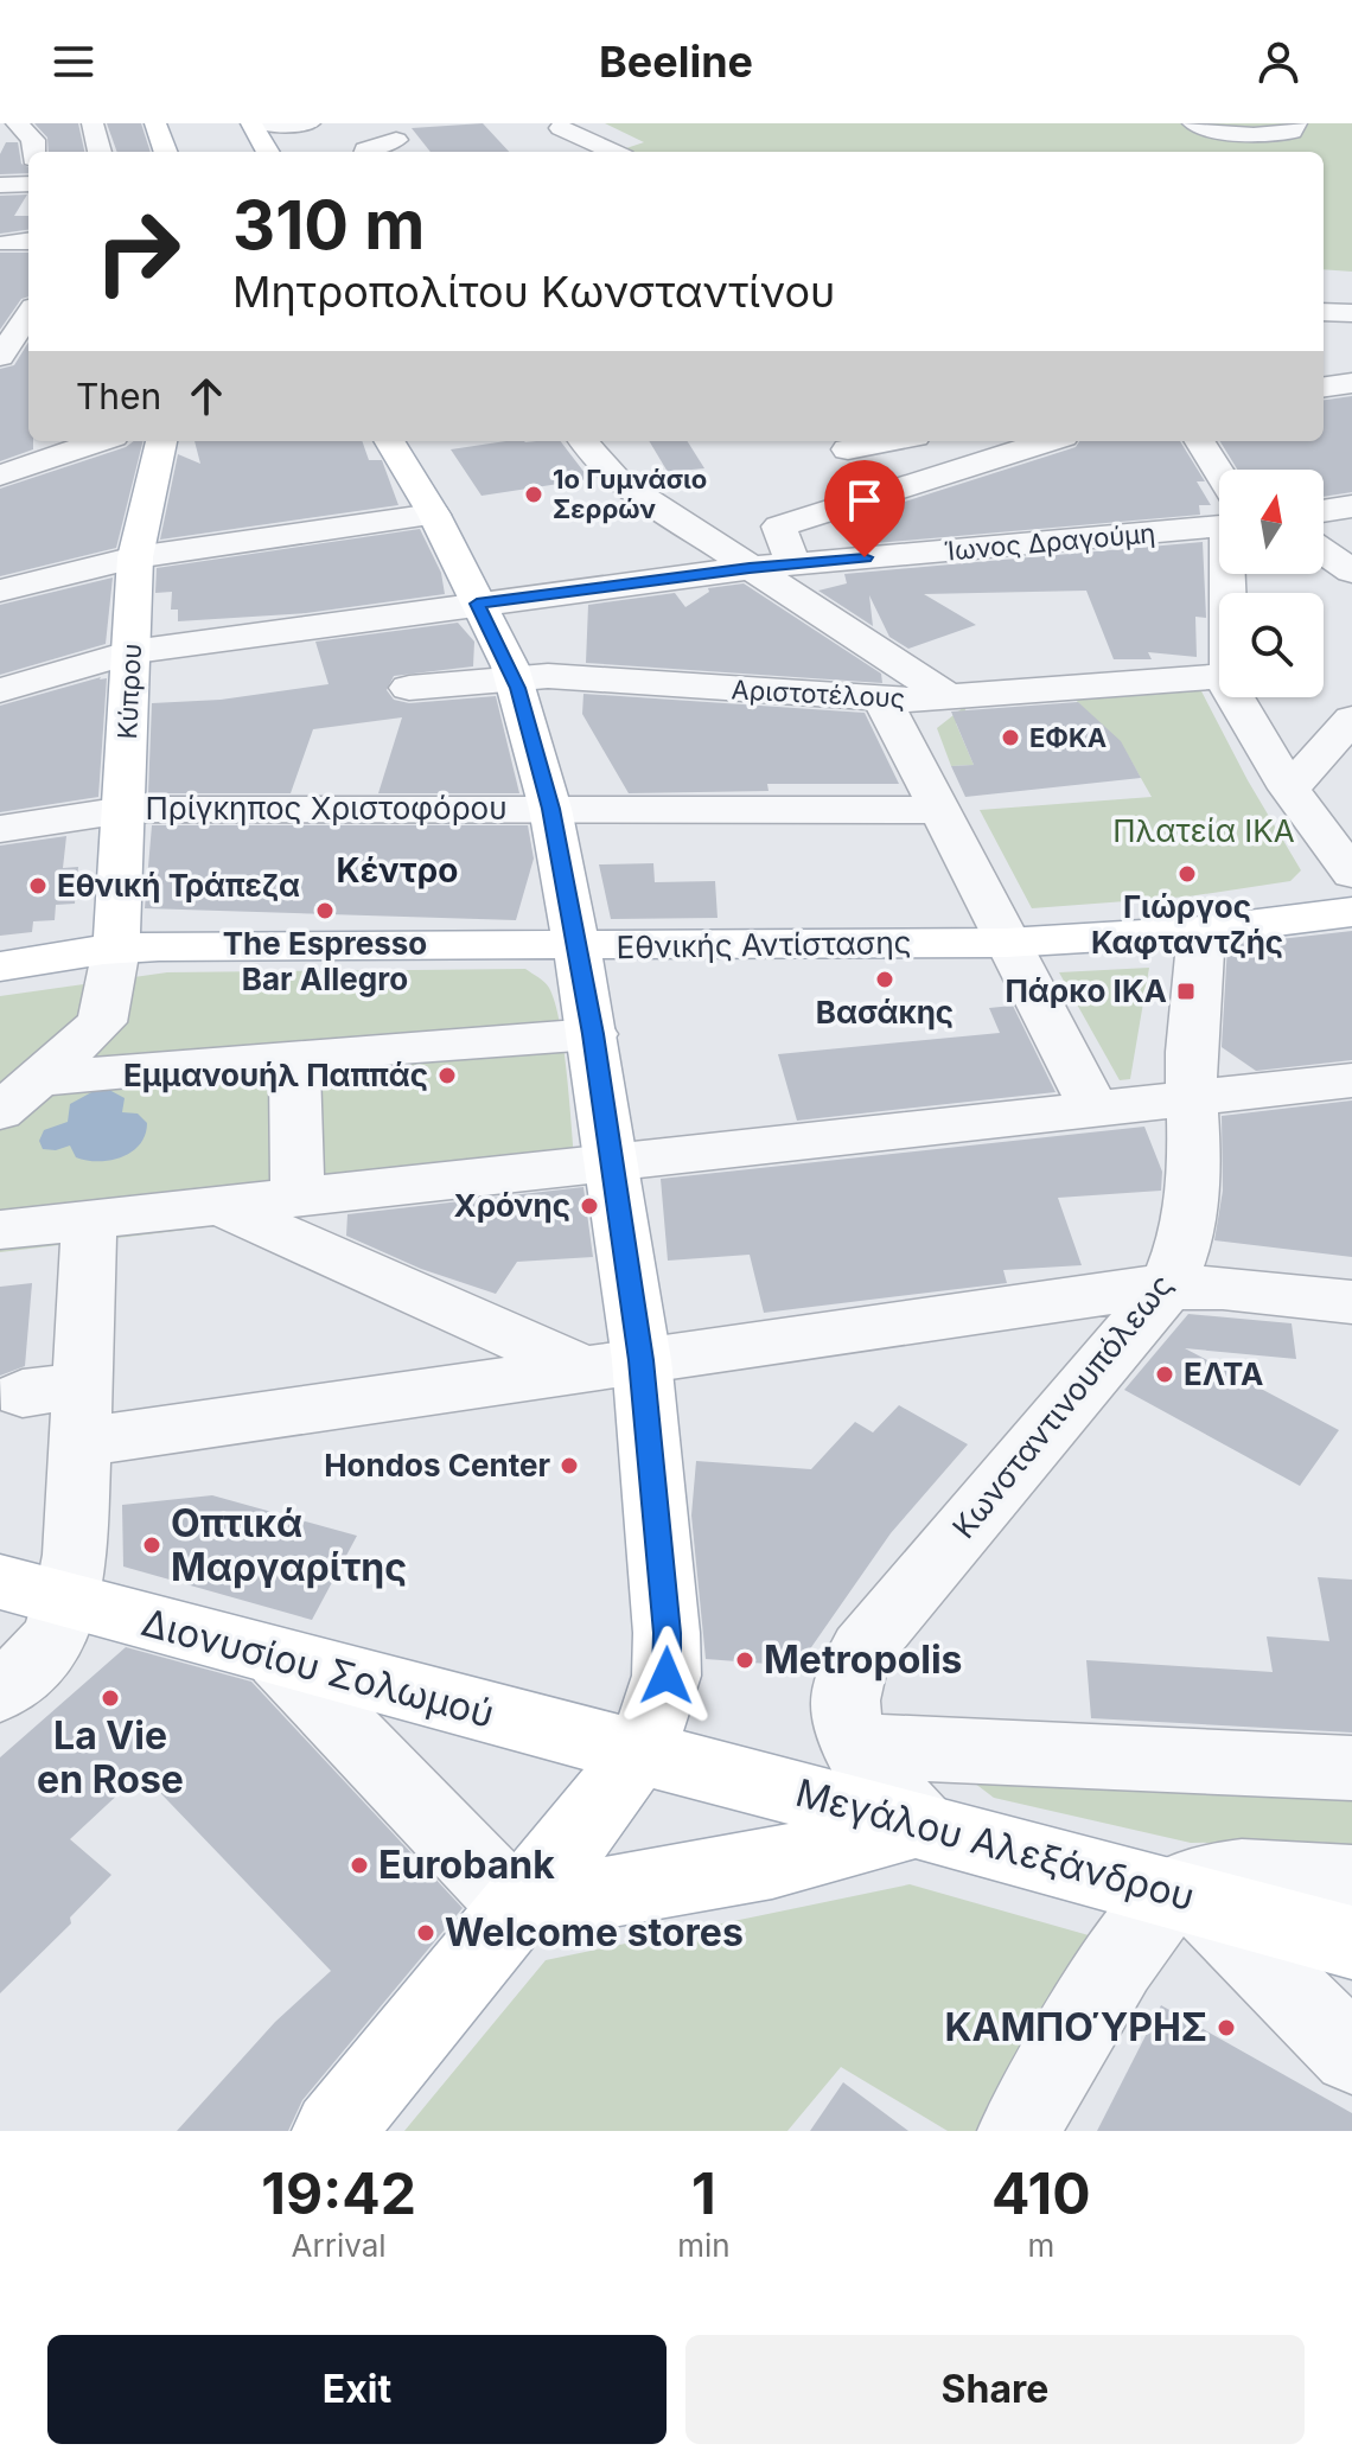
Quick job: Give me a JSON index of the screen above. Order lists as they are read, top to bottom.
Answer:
{
  "streets": {
    "main road": [
      "Κύπρου",
      "Εθνικής Αντίστασης",
      "Διονυσίου Σολωμού",
      "Μεγάλου Αλεξάνδρου"
    ],
    "street": [
      "Ίωνος Δραγούμη",
      "Αριστοτέλους",
      "Πρίγκηπος Χριστοφόρου",
      "Κωνσταντινουπόλεως"
    ]
  },
  "crossings": [
    ["Ίωνος Δραγούμη", "Κύπρου"],
    ["Κύπρου", "Πρίγκηπος Χριστοφόρου"],
    ["Κύπρου", "Εθνικής Αντίστασης"],
    ["Εθνικής Αντίστασης", "Κωνσταντινουπόλεως"],
    ["Κωνσταντινουπόλεως", "Μεγάλου Αλεξάνδρου"],
    ["Διονυσίου Σολωμού", "Μεγάλου Αλεξάνδρου"]
  ],
  "districts": ["Κέντρο"],
  "parks": ["Πλατεία ΙΚΑ"],
  "places": {
    "other": [
      "1ο Γυμνάσιο Σερρών",
      "ΕΦΚΑ",
      "Γιώργος Καφταντζής",
      "Εθνική Τράπεζα",
      "The Espresso Bar Allegro",
      "Βασάκης",
      "Εμμανουήλ Παππάς",
      "Χρόνης",
      "ΕΛΤΑ",
      "Hondos Center",
      "Οπτικά Μαργαρίτης",
      "Metropolis",
      "La Vie en Rose",
      "Eurobank",
      "Welcome stores",
      "ΚΑΜΠΟΎΡΗΣ"
    ],
    "transit": ["Πάρκο ΙΚΑ"]
  },
  "north": "top",
  "page": {
    "header": "Beeline",
    "turn": ["310 m", "Μητροπολίτου Κωνσταντίνου"],
    "then": "Then",
    "eta": [
      "19:42",
      "Arrival",
      "1",
      "min",
      "410",
      "m"
    ],
    "buttons": ["Exit", "Share"]
  }
}
